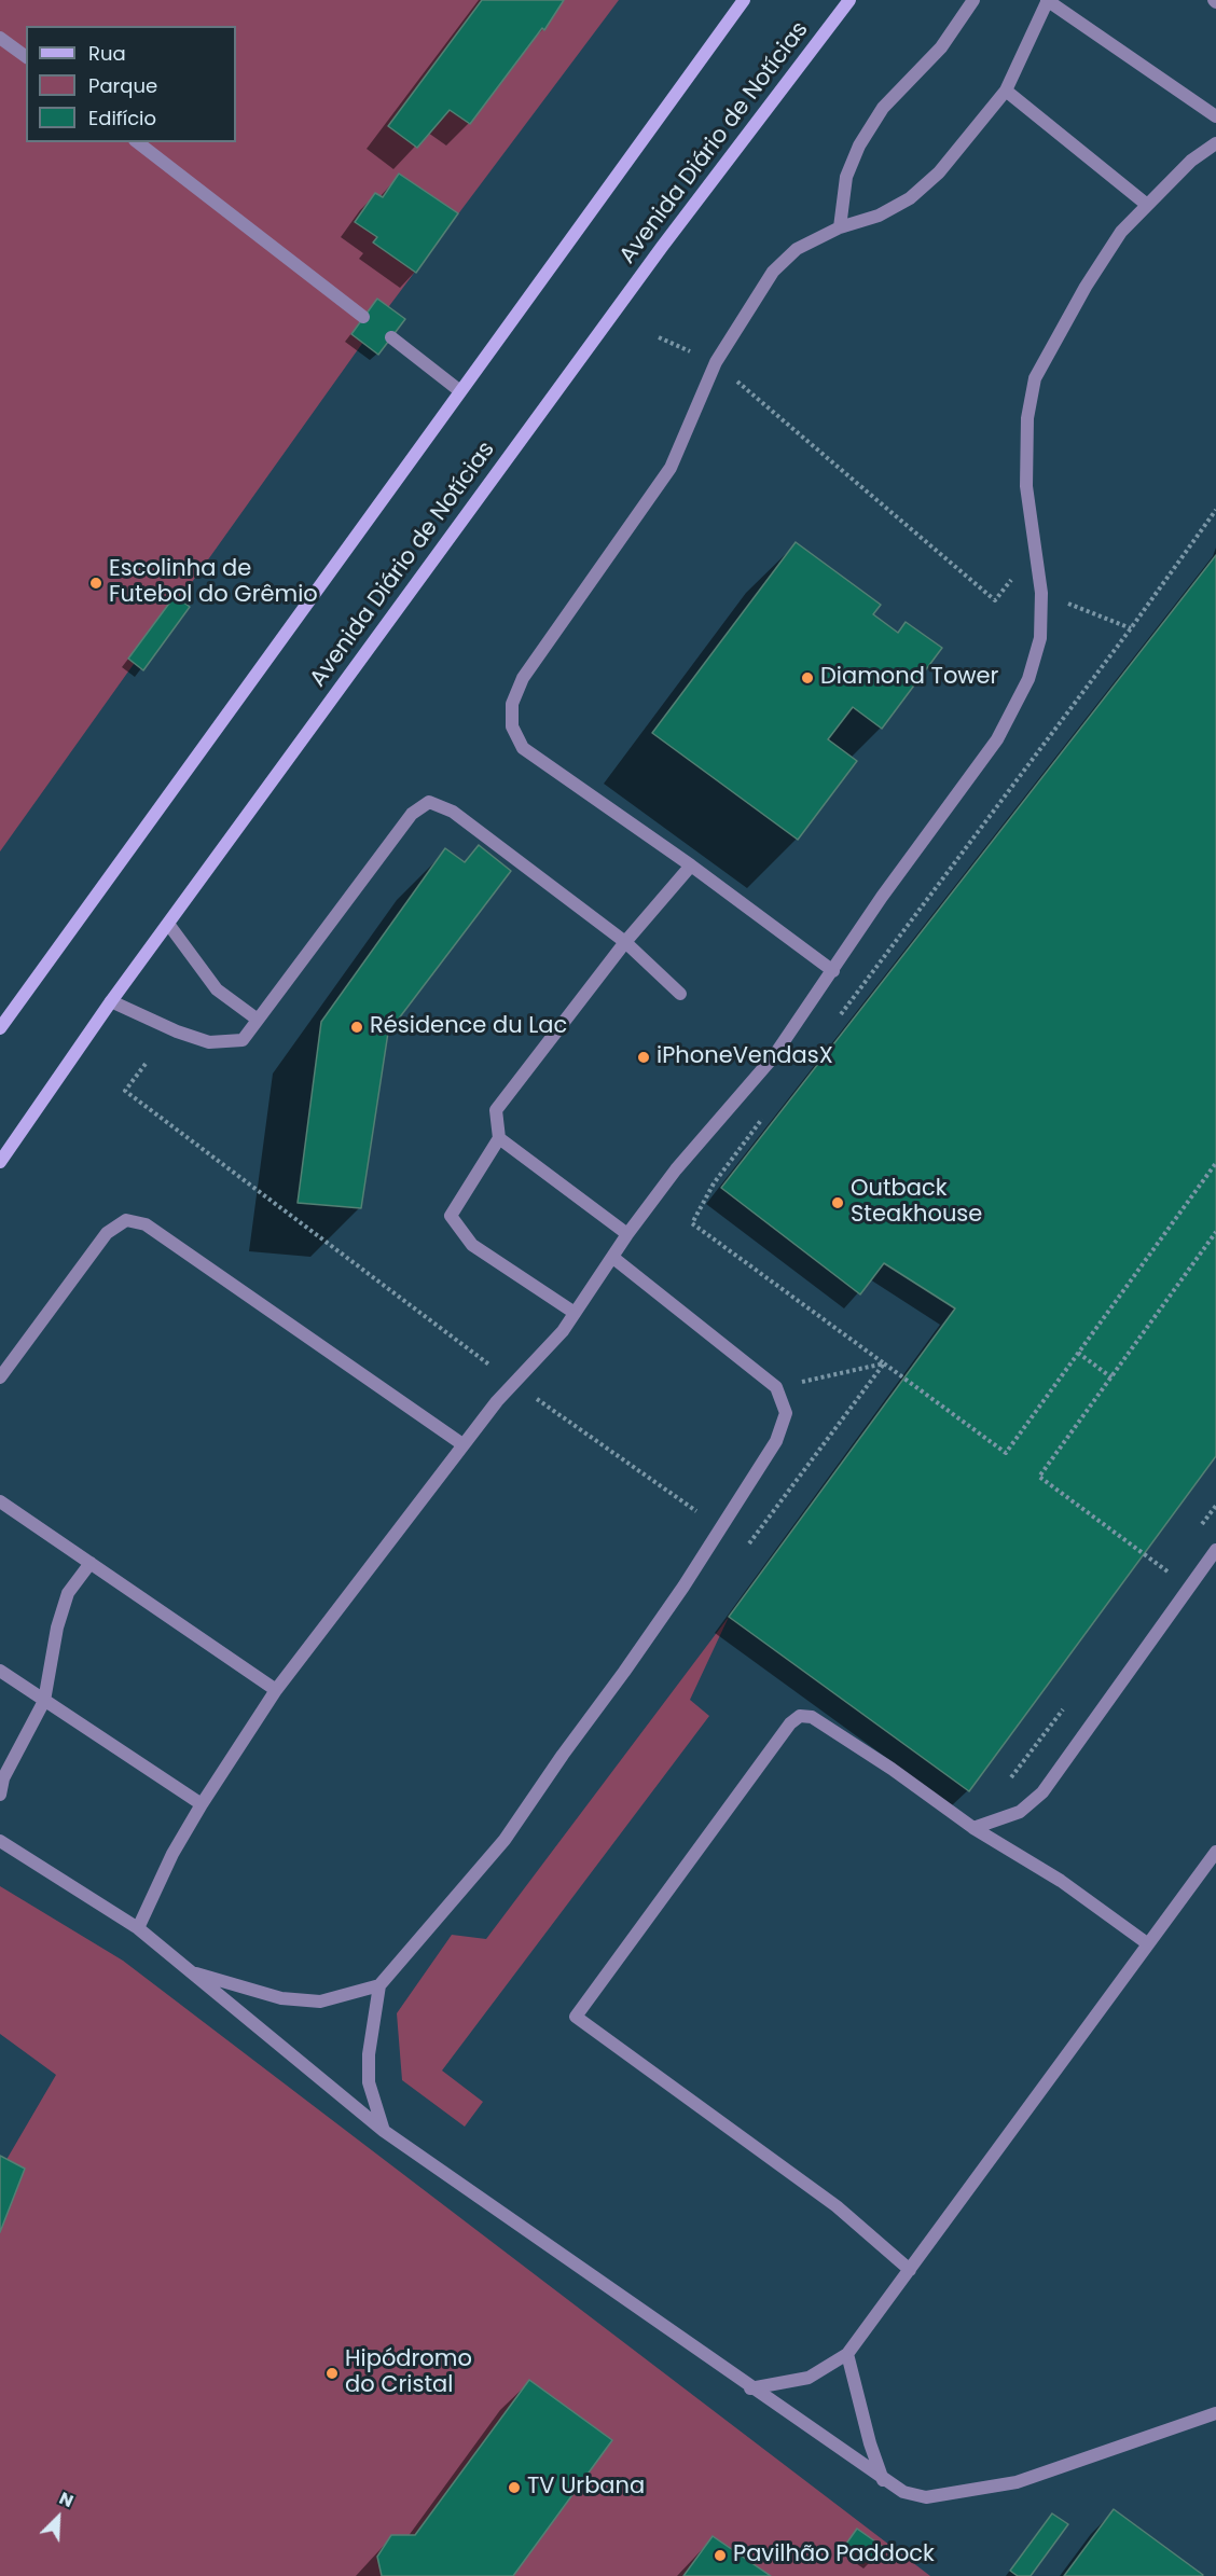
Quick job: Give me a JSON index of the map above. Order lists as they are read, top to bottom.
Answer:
{
  "streets": {
    "main road": ["Avenida Diário de Notícias"]
  },
  "places": [
    "Escolinha de Futebol do Grêmio",
    "Diamond Tower",
    "Résidence du Lac",
    "iPhoneVendasX",
    "Outback Steakhouse",
    "Hipódromo do Cristal",
    "TV Urbana",
    "Pavilhão Paddock"
  ],
  "legend": ["Rua", "Parque", "Edifício"],
  "north": "top right"
}
